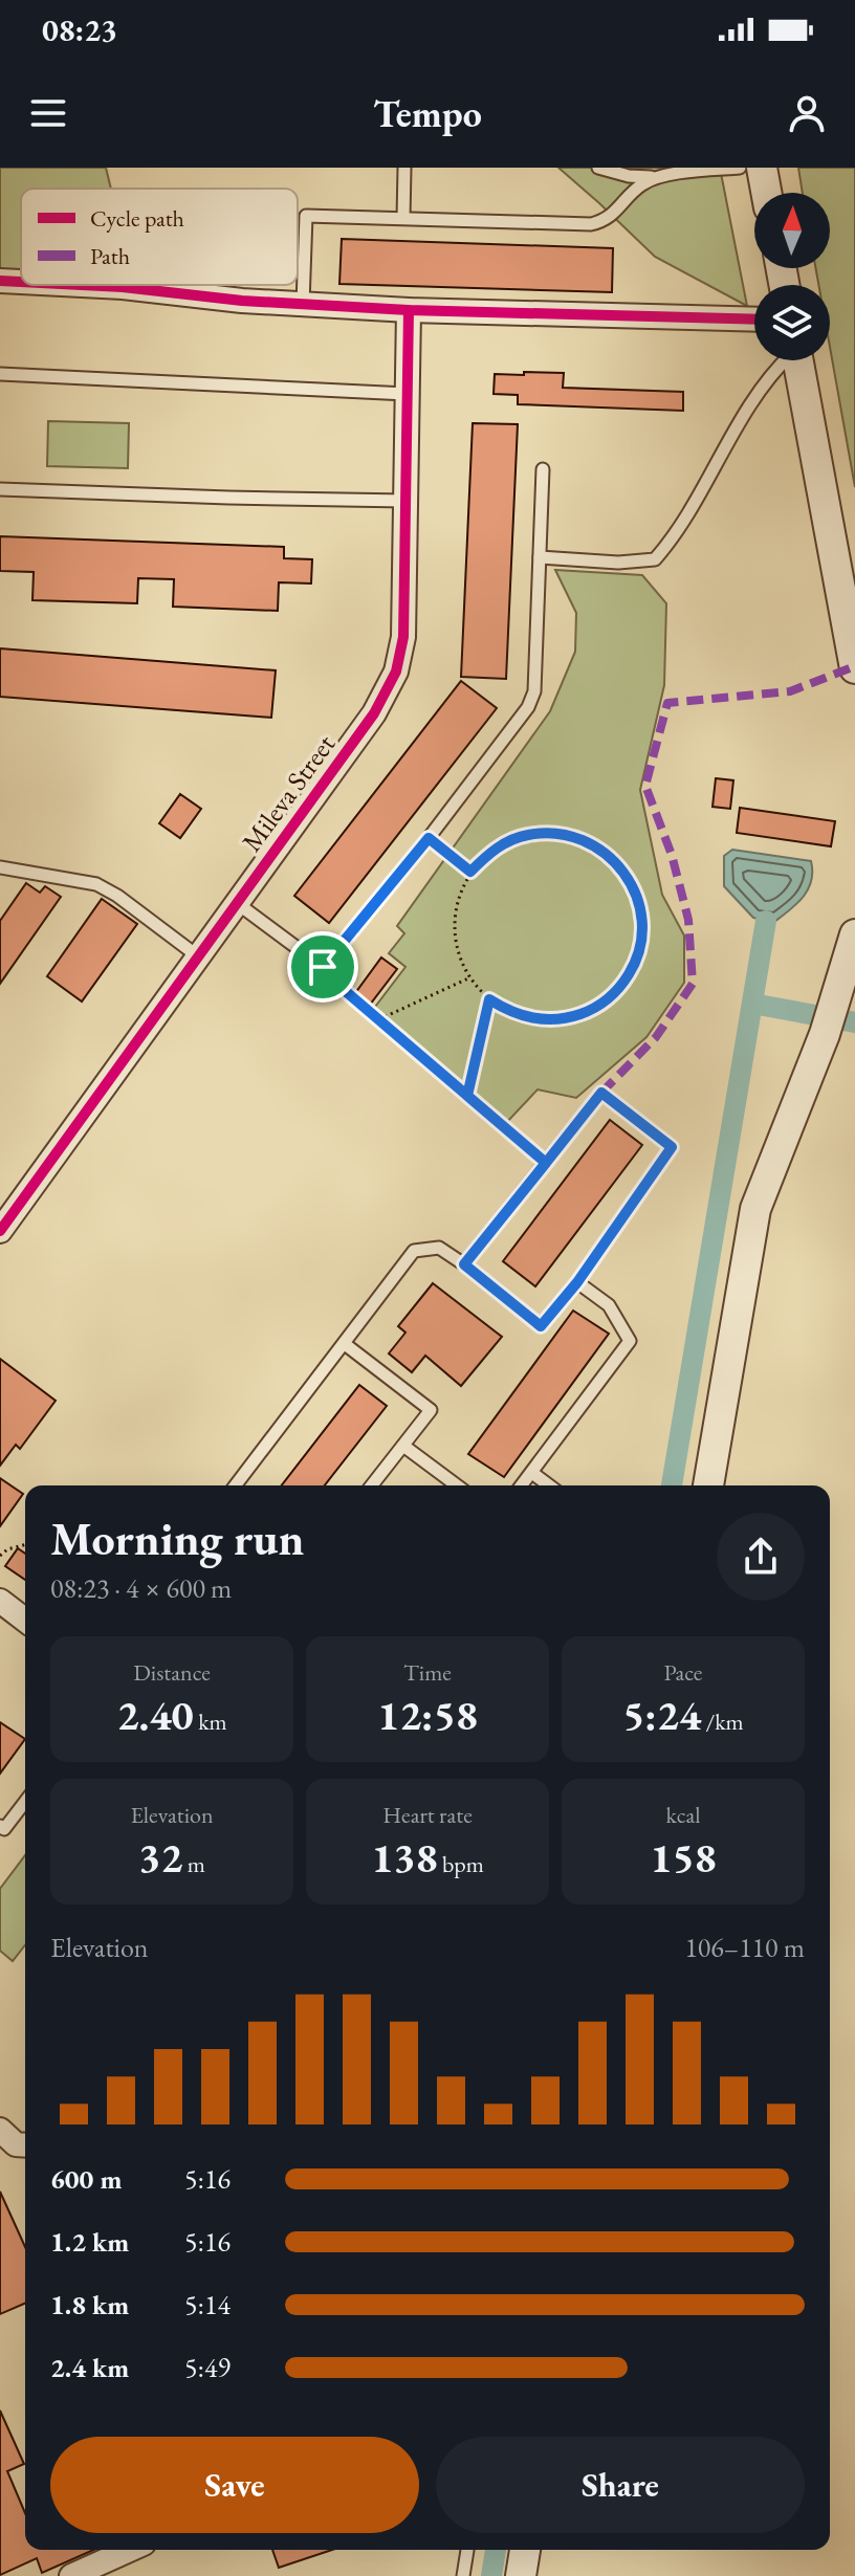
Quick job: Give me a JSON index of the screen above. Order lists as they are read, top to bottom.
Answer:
{
  "streets": {
    "street": ["Mileva Street"]
  },
  "legend": ["Cycle path", "Path"],
  "north": "top",
  "page": {
    "status": "08:23",
    "header": "Tempo",
    "heading": ["Morning run", "08:23 · 4 × 600 m"],
    "stats": [
      ["Distance", "2.40 km"],
      ["Time", "12:58"],
      ["Pace", "5:24 /km"],
      ["Elevation", "32 m"],
      ["Heart rate", "138 bpm"],
      ["kcal", "158"]
    ],
    "chart": ["Elevation", "106–110 m"],
    "list": [
      {
        "name": "600 m",
        "note": "5:16"
      },
      {
        "name": "1.2 km",
        "note": "5:16"
      },
      {
        "name": "1.8 km",
        "note": "5:14"
      },
      {
        "name": "2.4 km",
        "note": "5:49"
      }
    ],
    "buttons": ["Save", "Share"]
  }
}
